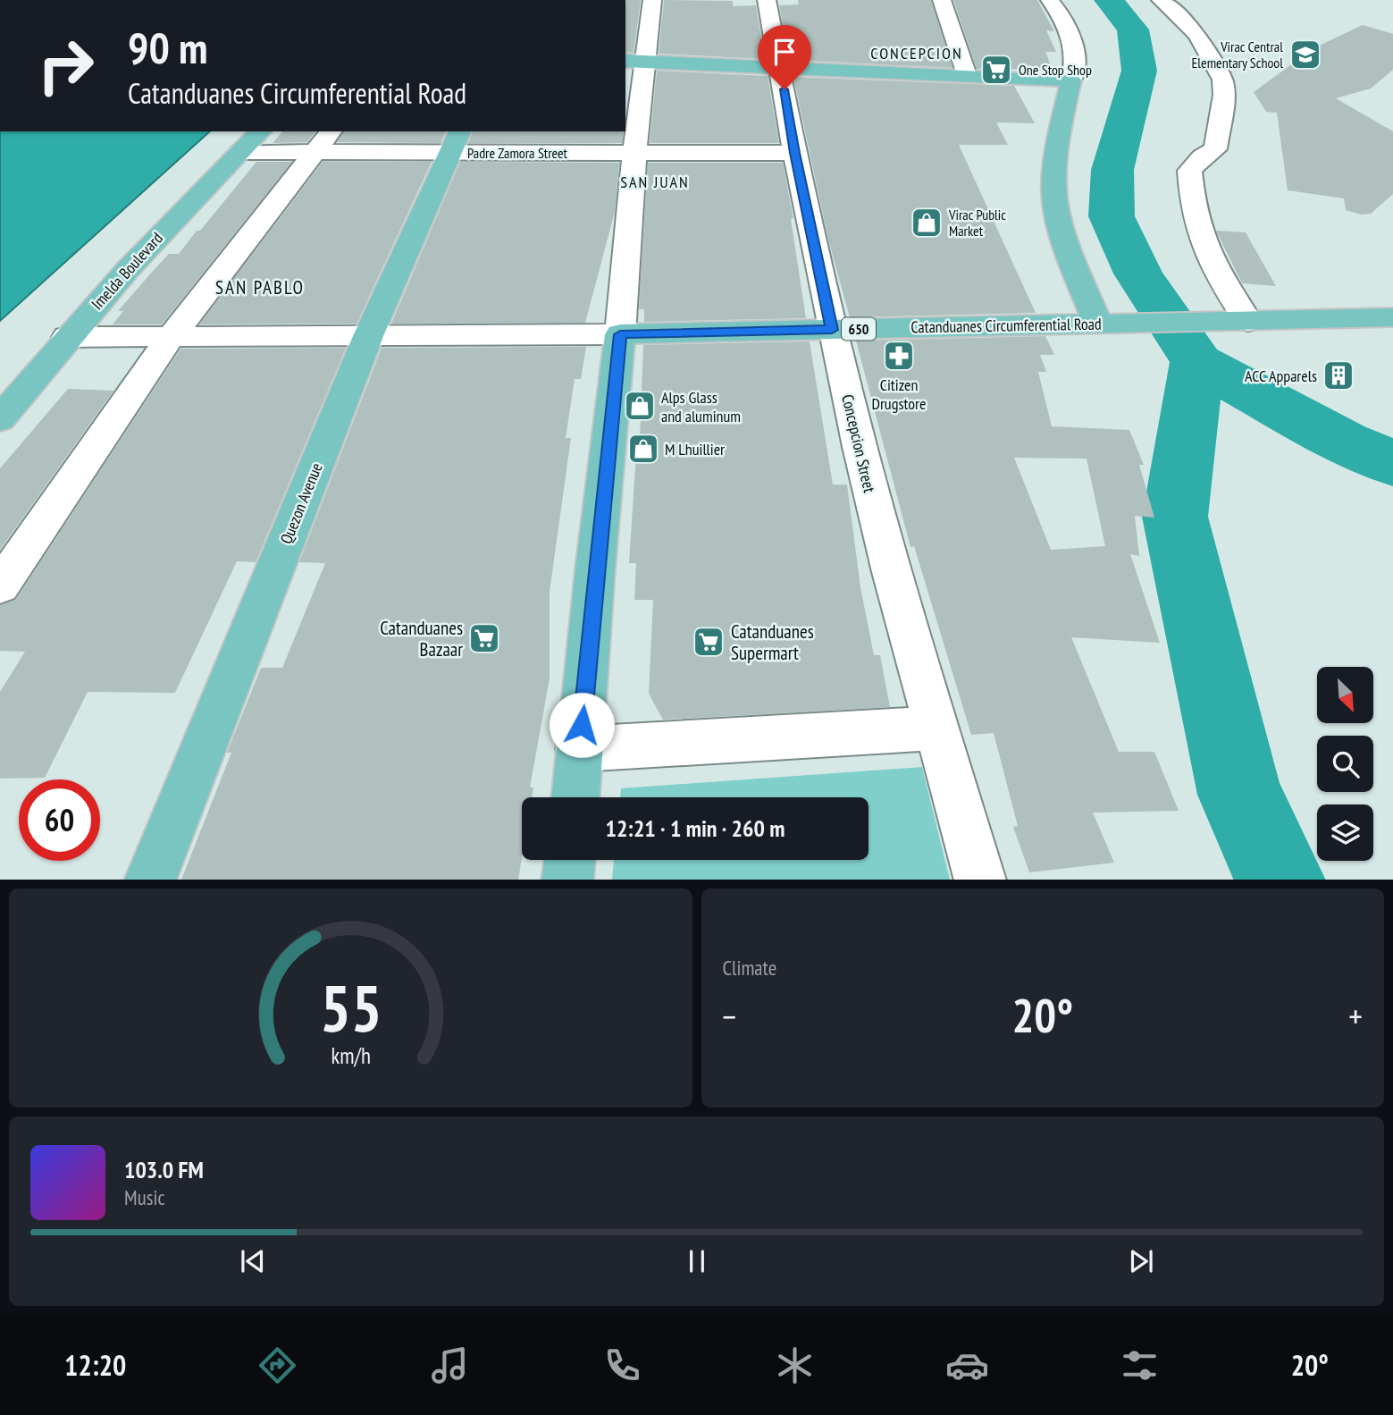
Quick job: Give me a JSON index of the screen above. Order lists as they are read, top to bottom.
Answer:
{
  "streets": {
    "main road": [
      "Imelda Boulevard",
      "Catanduanes Circumferential Road",
      "650",
      "Quezon Avenue"
    ],
    "street": ["Padre Zamora Street", "Concepcion Street"]
  },
  "crossings": [
    ["Padre Zamora Street", "Imelda Boulevard"],
    ["Padre Zamora Street", "Concepcion Street"],
    ["Padre Zamora Street", "Quezon Avenue"],
    ["Catanduanes Circumferential Road", "Concepcion Street"]
  ],
  "districts": ["CONCEPCION", "SAN JUAN", "SAN PABLO"],
  "places": {
    "school or university": ["Virac Central Elementary School"],
    "supermarket": ["One Stop Shop", "Catanduanes Bazaar", "Catanduanes Supermart"],
    "shop": ["Virac Public Market", "Alps Glass and aluminum", "M Lhuillier"],
    "pharmacy": ["Citizen Drugstore"],
    "building": ["ACC Apparels"]
  },
  "north": "bottom right",
  "page": {
    "turn": ["90 m", "Catanduanes Circumferential Road"],
    "limit": "60",
    "trip": "12:21 · 1 min · 260 m",
    "tile": "Climate",
    "heat": ["−", "20°", "+"],
    "song": ["103.0 FM", "Music"],
    "tabs": ["12:20", "20°"],
    "gauge": ["55", "km/h"]
  }
}
